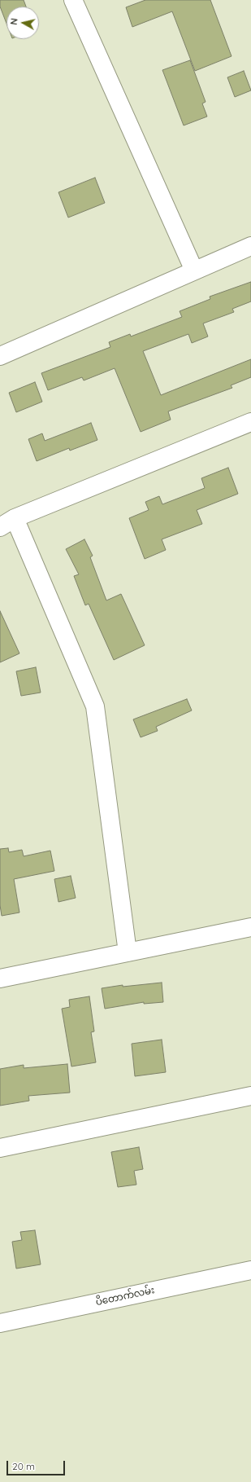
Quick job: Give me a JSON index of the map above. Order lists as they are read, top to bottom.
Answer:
{
  "streets": {
    "street": ["ပိတောက်လမ်း"]
  },
  "scale_bar": "20 m",
  "north": "left"
}
